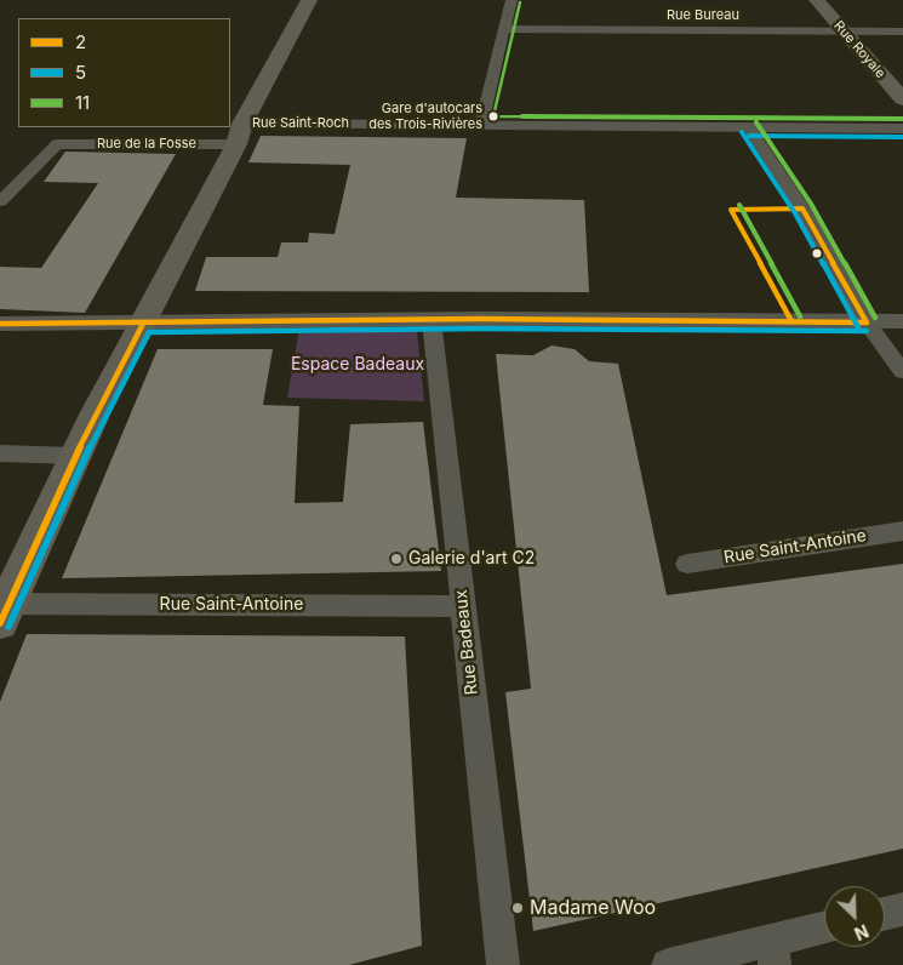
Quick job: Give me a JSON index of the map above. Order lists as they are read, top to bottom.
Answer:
{
  "streets": {
    "main road": ["Rue Royale"],
    "street": [
      "Rue Bureau",
      "Rue Saint-Roch",
      "Rue de la Fosse",
      "Rue Saint-Antoine",
      "Rue Badeaux"
    ]
  },
  "crossings": [
    ["Rue Bureau", "Rue Royale"],
    ["Rue Saint-Roch", "Rue de la Fosse"],
    ["Rue Saint-Antoine", "Rue Badeaux"]
  ],
  "parks": ["Espace Badeaux"],
  "places": ["Gare d'autocars des Trois-Rivières", "Galerie d'art C2", "Madame Woo"],
  "lines": ["transit line 11", "transit line 5", "transit line 2"],
  "legend": ["2", "5", "11"],
  "north": "bottom right"
}
